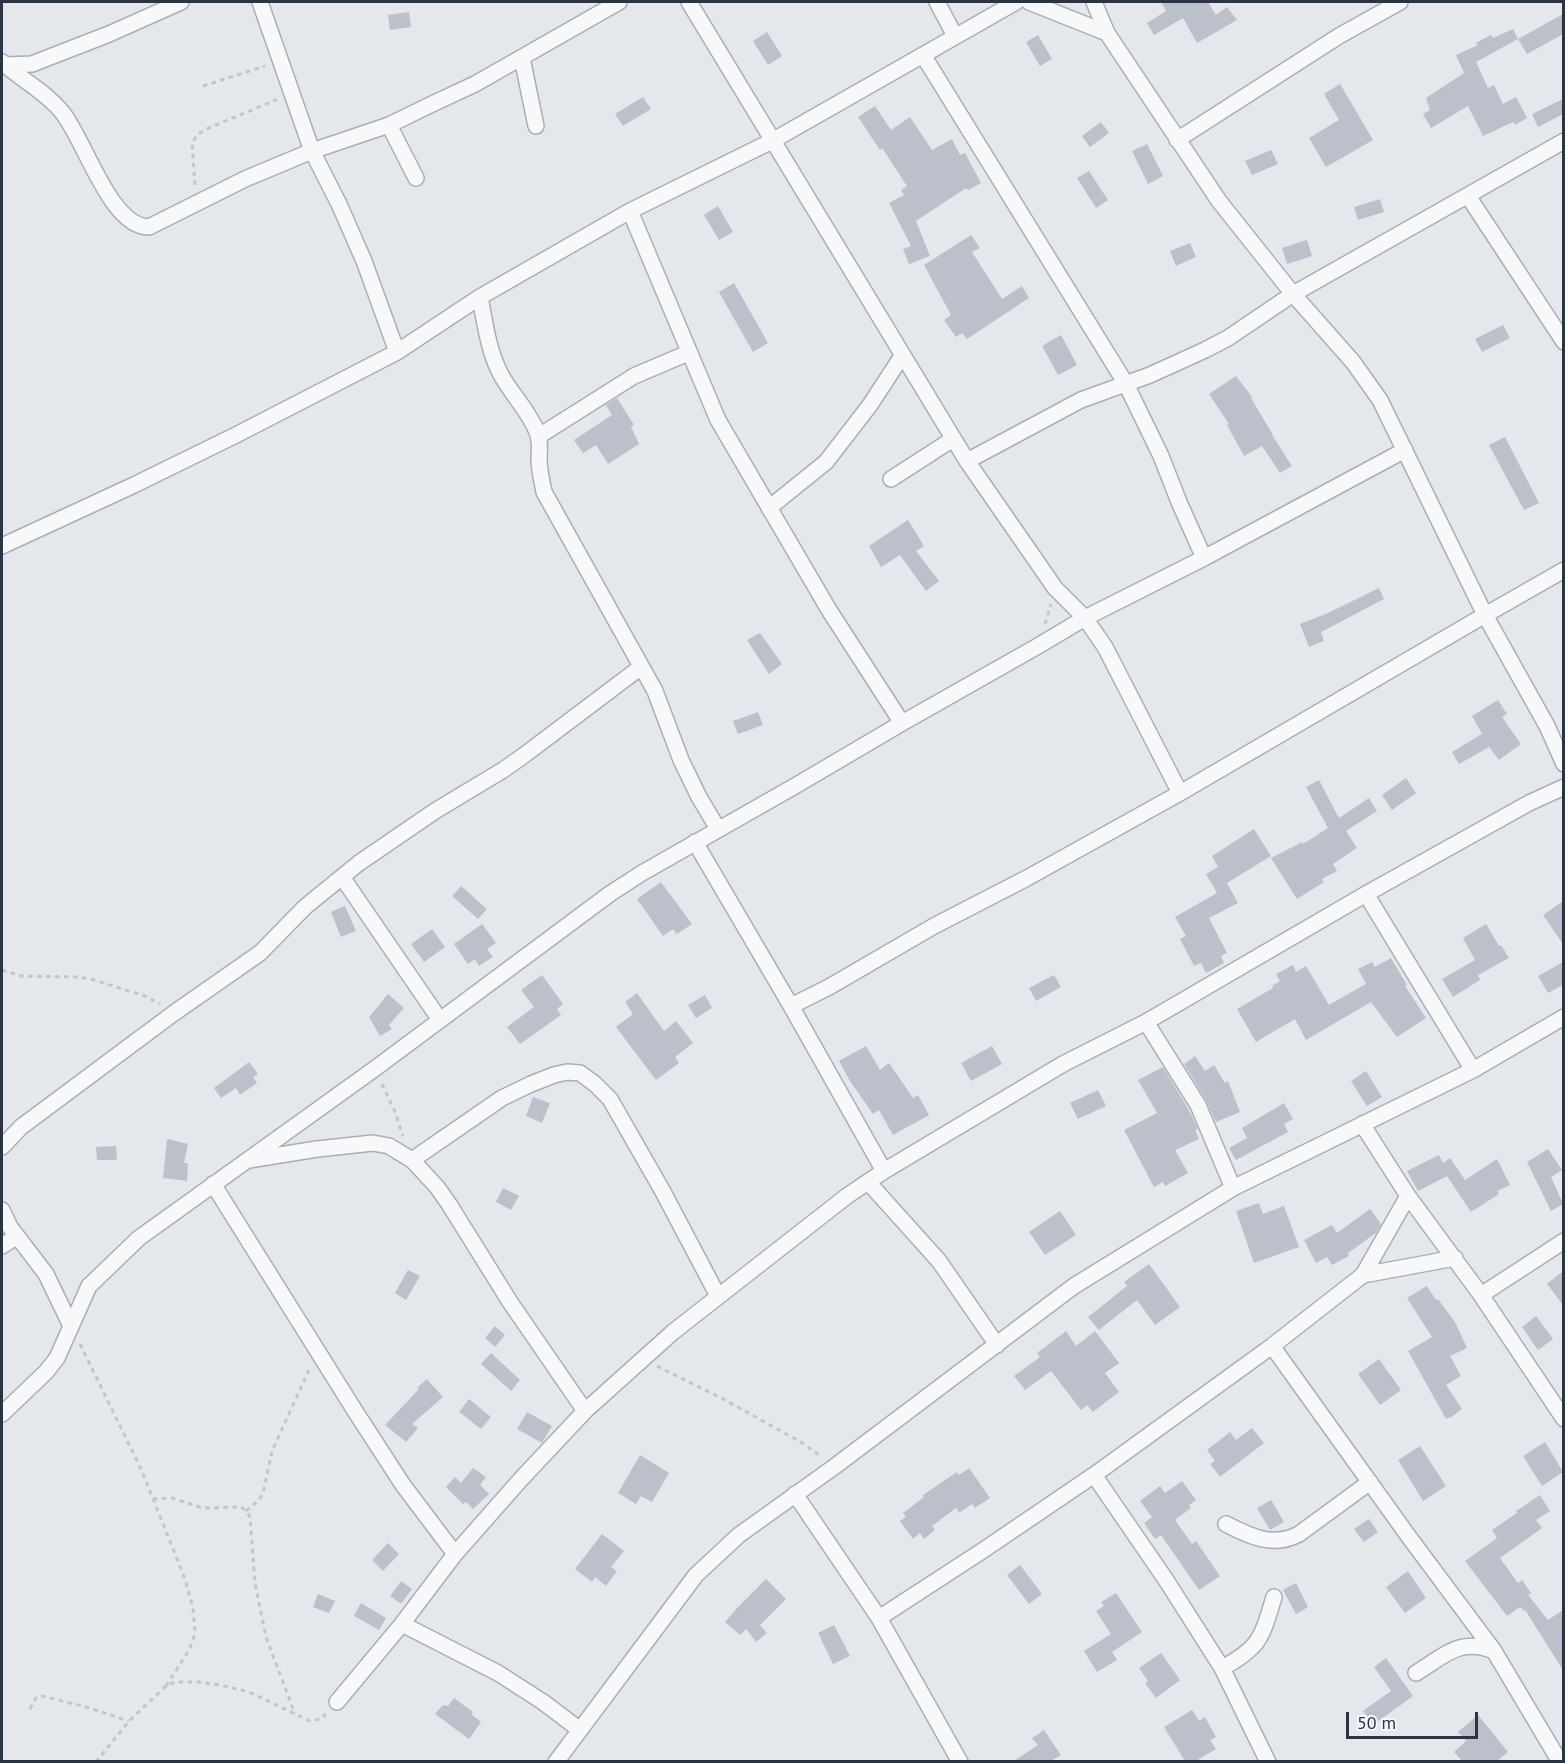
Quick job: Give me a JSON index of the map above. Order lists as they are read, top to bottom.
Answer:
{
  "scale_bar": "50 m"
}
